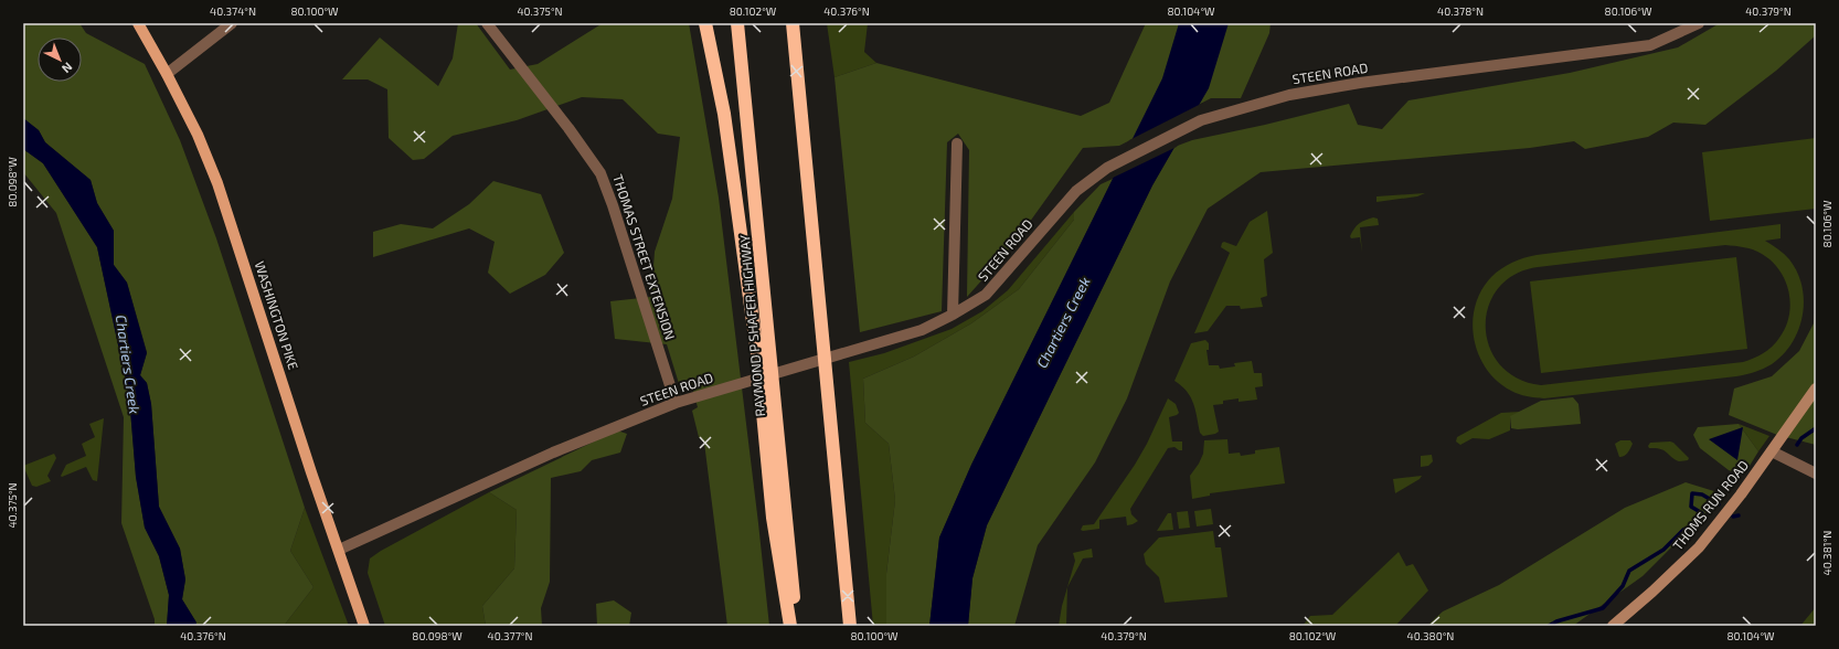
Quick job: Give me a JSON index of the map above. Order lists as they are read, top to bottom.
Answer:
{
  "streets": {
    "highway": ["RAYMOND P SHAFER HIGHWAY"],
    "main road": ["WASHINGTON PIKE"],
    "street": ["STEEN ROAD", "THOMAS STREET EXTENSION", "THOMS RUN ROAD"]
  },
  "crossings": [
    ["STEEN ROAD", "THOMAS STREET EXTENSION"],
    ["STEEN ROAD", "WASHINGTON PIKE"]
  ],
  "water": ["Chartiers Creek"],
  "north": "bottom right",
  "coordinates": [
    "40.374°N",
    "80.100°W",
    "40.375°N",
    "80.102°W",
    "40.376°N",
    "80.104°W",
    "40.378°N",
    "80.106°W",
    "40.379°N",
    "80.098°W",
    "40.381°N",
    "40.377°N",
    "40.380°N"
  ]
}
